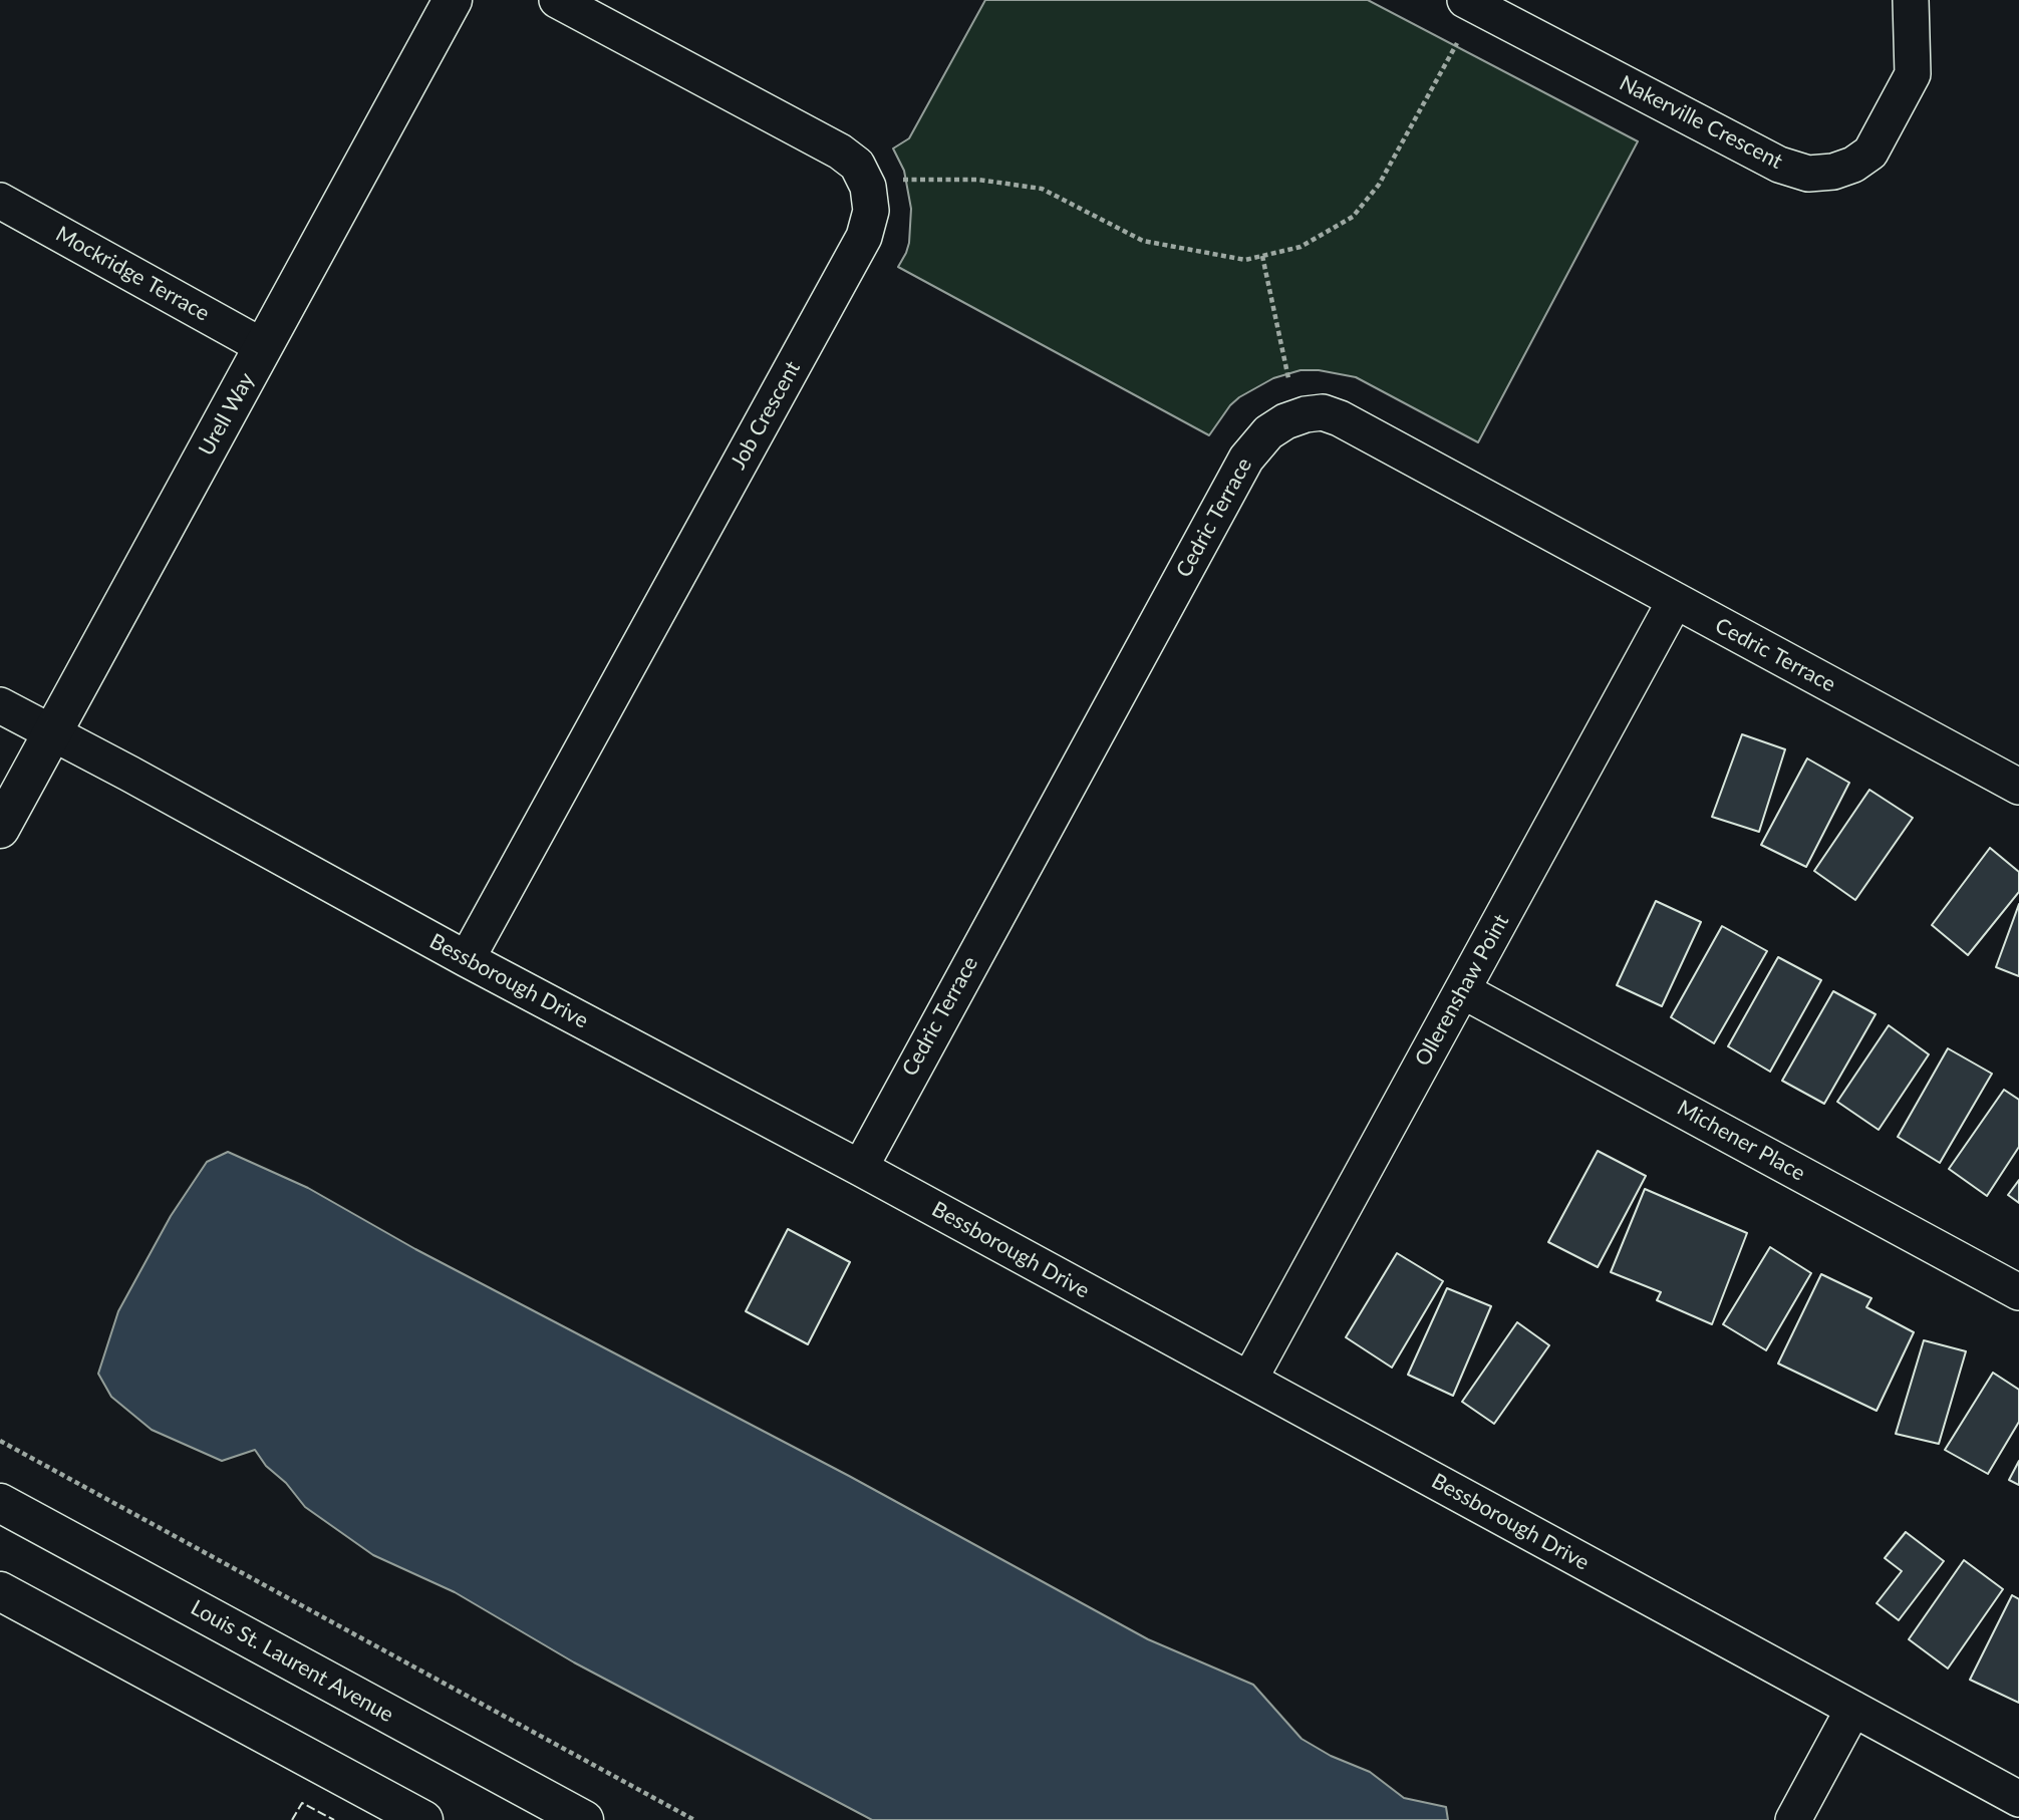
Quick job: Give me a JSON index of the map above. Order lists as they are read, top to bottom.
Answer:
{
  "streets": {
    "main road": ["Urell Way", "Louis St. Laurent Avenue"],
    "street": [
      "Nakerville Crescent",
      "Mockridge Terrace",
      "Job Crescent",
      "Cedric Terrace",
      "Bessborough Drive",
      "Ollerenshaw Point",
      "Michener Place"
    ]
  },
  "crossings": [
    ["Mockridge Terrace", "Urell Way"],
    ["Urell Way", "Bessborough Drive"],
    ["Job Crescent", "Bessborough Drive"],
    ["Cedric Terrace", "Bessborough Drive"],
    ["Cedric Terrace", "Ollerenshaw Point"],
    ["Bessborough Drive", "Ollerenshaw Point"],
    ["Ollerenshaw Point", "Michener Place"]
  ]
}
